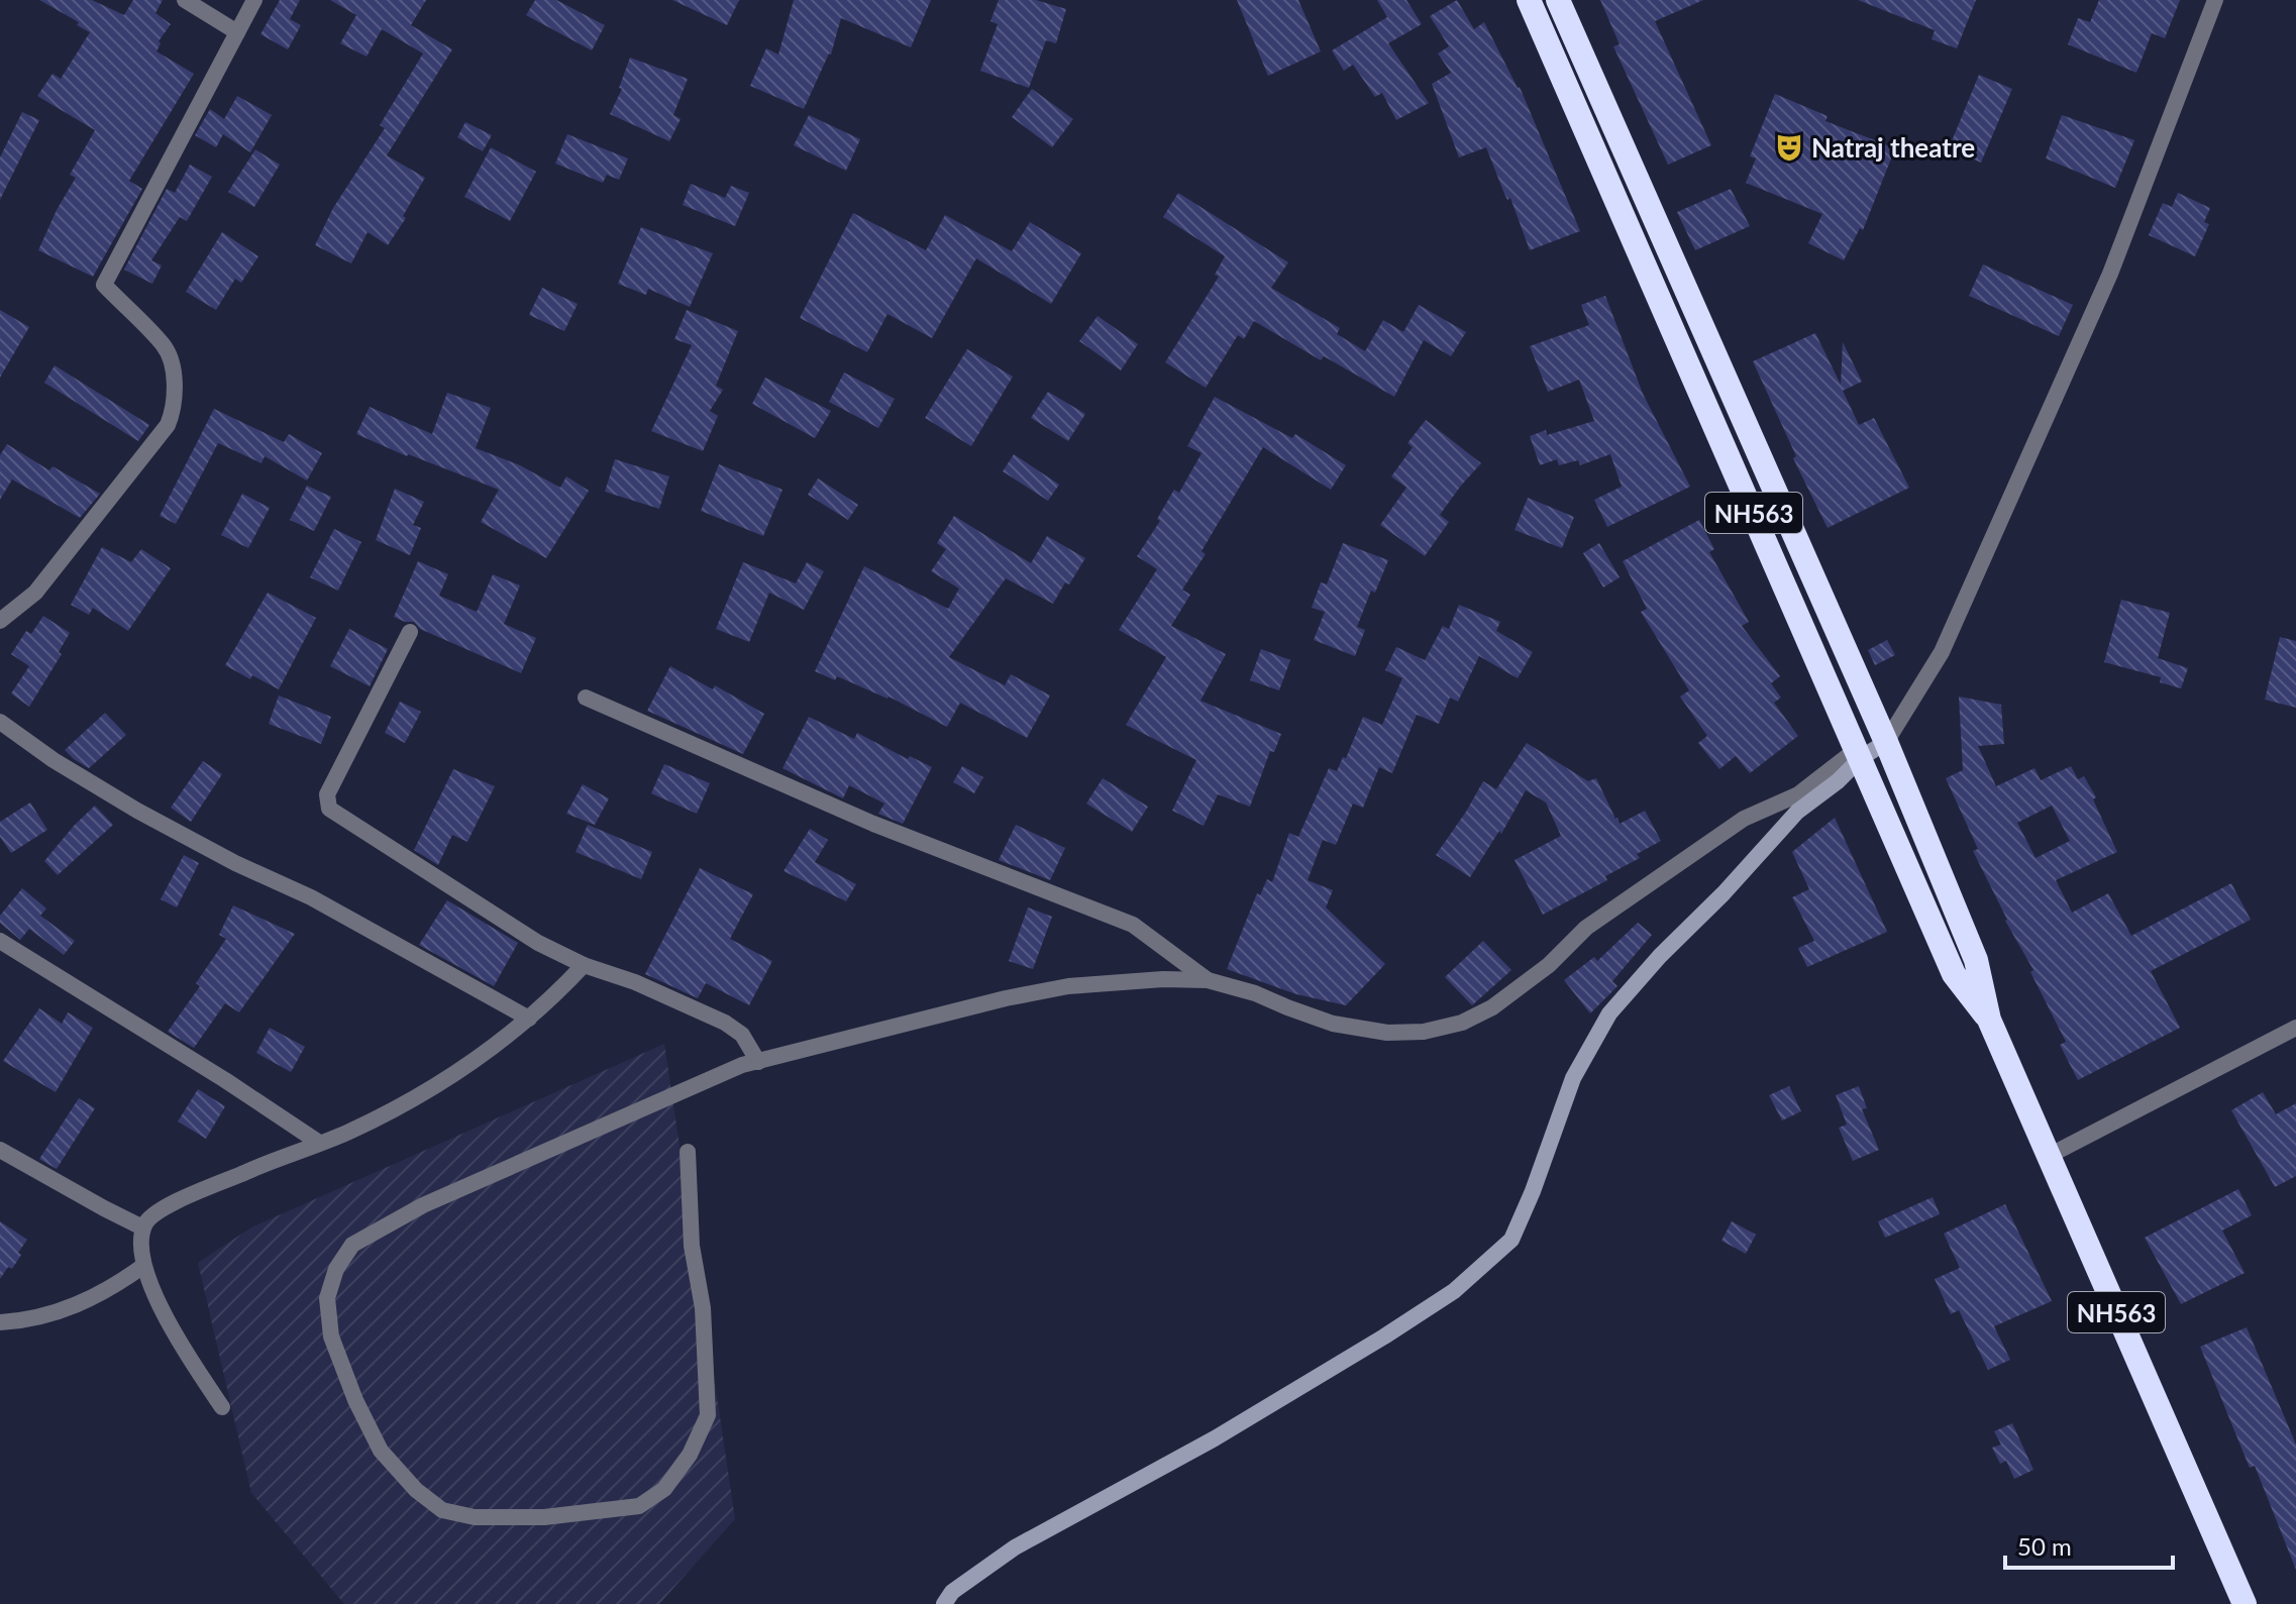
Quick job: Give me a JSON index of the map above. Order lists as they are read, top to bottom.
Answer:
{
  "streets": {
    "highway": ["NH563"]
  },
  "places": {
    "theatre": ["Natraj theatre"]
  },
  "scale_bar": "50 m"
}
